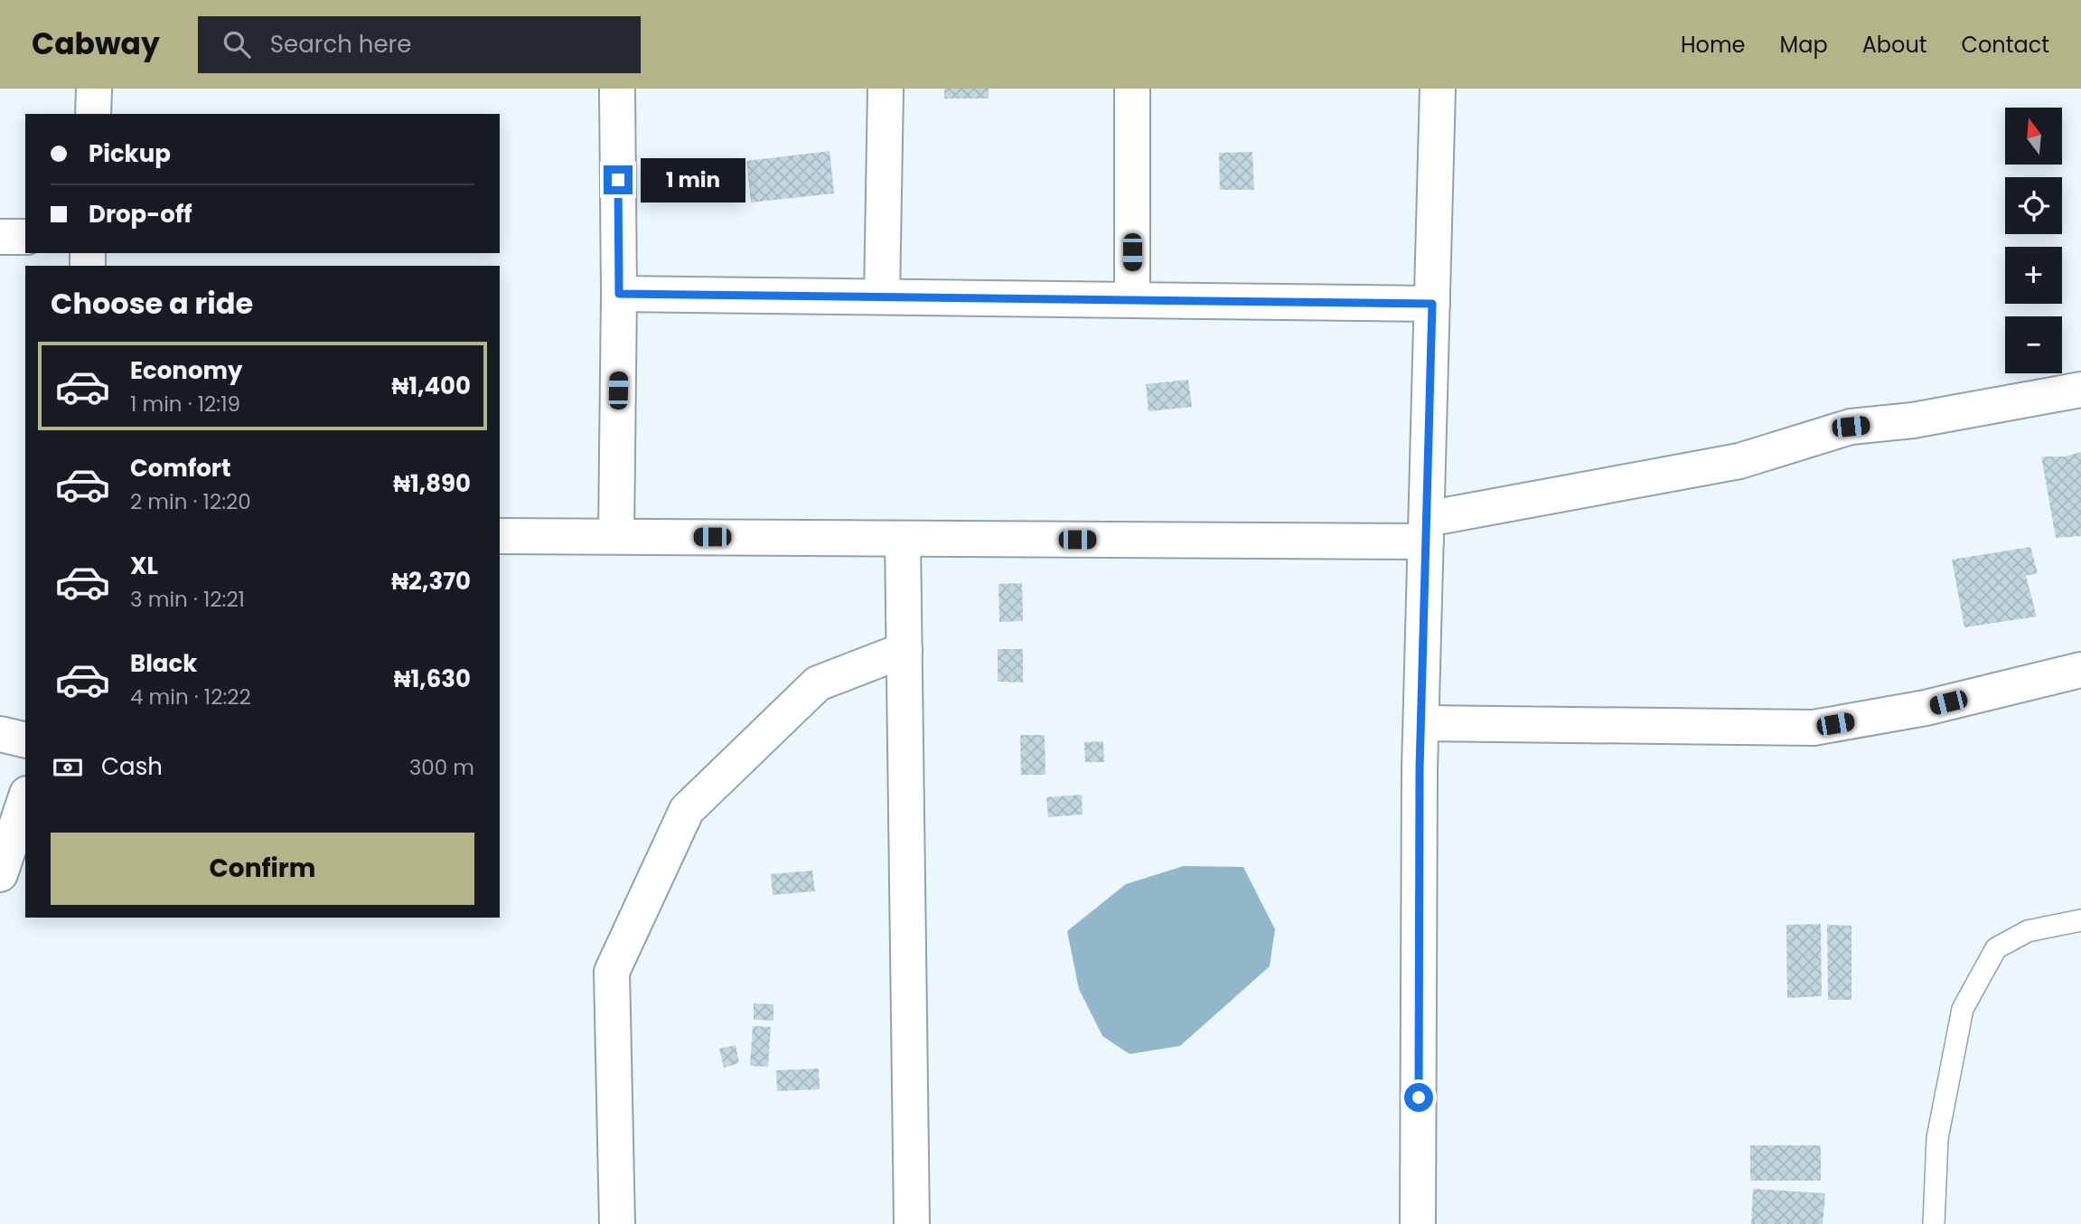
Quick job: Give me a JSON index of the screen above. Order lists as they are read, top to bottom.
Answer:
{
  "north": "top",
  "page": {
    "header": "Cabway",
    "search": "Search here",
    "nav": [
      "Home",
      "Map",
      "About",
      "Contact"
    ],
    "map_buttons": ["+", "−"],
    "banner": ["Pickup", "Drop-off"],
    "bubble": "1 min",
    "heading": "Choose a ride",
    "list": [
      {
        "name": "Economy",
        "note": "1 min · 12:19",
        "value": "₦1,400"
      },
      {
        "name": "Comfort",
        "note": "2 min · 12:20",
        "value": "₦1,890"
      },
      {
        "name": "XL",
        "note": "3 min · 12:21",
        "value": "₦2,370"
      },
      {
        "name": "Black",
        "note": "4 min · 12:22",
        "value": "₦1,630"
      }
    ],
    "pay": ["Cash", "300 m"],
    "buttons": "Confirm"
  }
}
